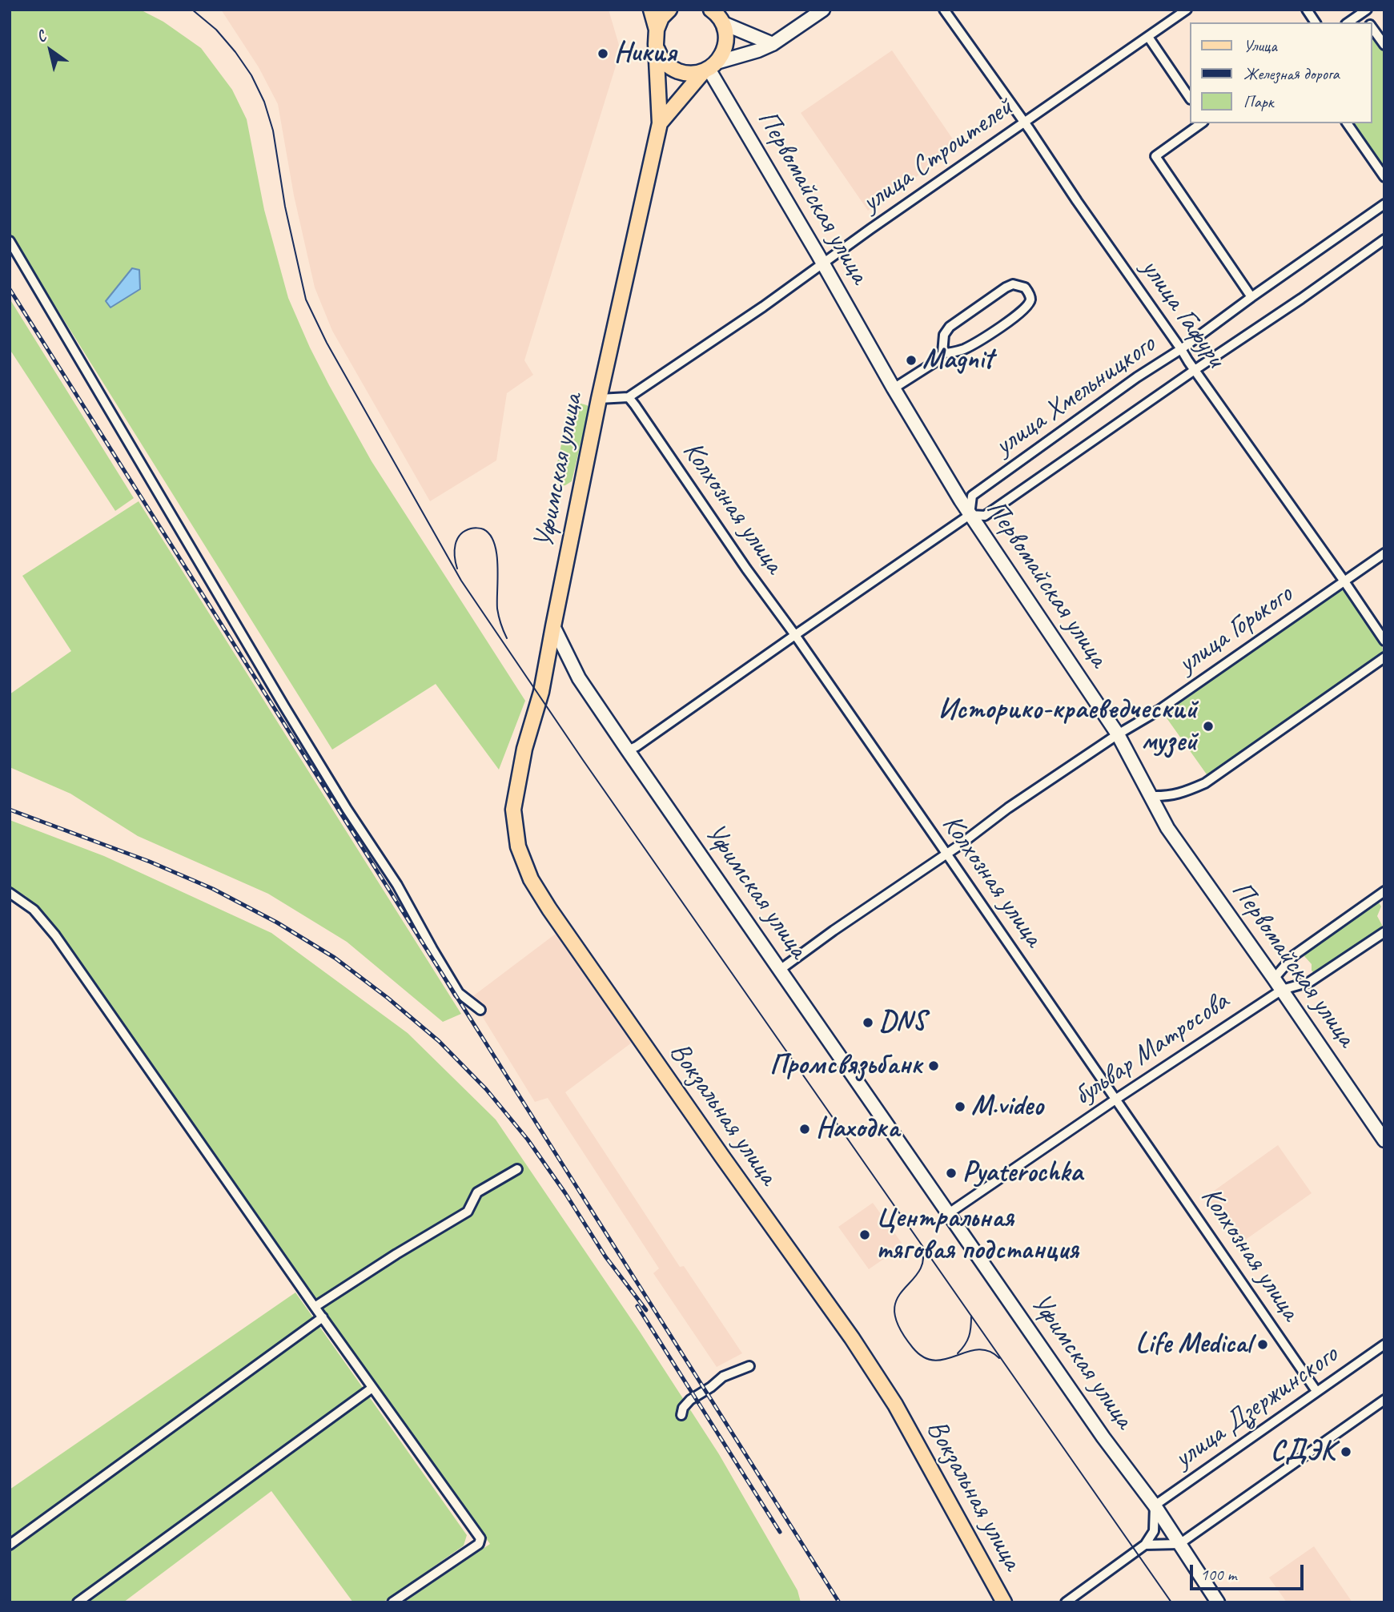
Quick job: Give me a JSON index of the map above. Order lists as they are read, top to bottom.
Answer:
{
  "streets": {
    "main road": ["Уфимская улица", "Вокзальная улица"],
    "street": [
      "улица Строителей",
      "Первомайская улица",
      "улица Гафури",
      "улица Хмельницкого",
      "Колхозная улица",
      "улица Горького",
      "бульвар Матросова",
      "улица Дзержинского"
    ]
  },
  "crossings": [
    ["улица Строителей", "Первомайская улица"],
    ["улица Строителей", "улица Гафури"],
    ["улица Строителей", "Колхозная улица"],
    ["Первомайская улица", "улица Хмельницкого"],
    ["Первомайская улица", "улица Горького"],
    ["Первомайская улица", "бульвар Матросова"],
    ["улица Гафури", "улица Хмельницкого"],
    ["улица Гафури", "улица Горького"],
    ["улица Хмельницкого", "Уфимская улица"],
    ["улица Хмельницкого", "Колхозная улица"],
    ["Уфимская улица", "улица Горького"],
    ["Уфимская улица", "бульвар Матросова"],
    ["Уфимская улица", "Вокзальная улица"],
    ["Уфимская улица", "улица Дзержинского"],
    ["Колхозная улица", "улица Горького"],
    ["Колхозная улица", "бульвар Матросова"],
    ["Колхозная улица", "улица Дзержинского"]
  ],
  "places": [
    "Никия",
    "Magnit",
    "Историко-краеведческий музей",
    "DNS",
    "Промсвязьбанк",
    "M.video",
    "Находка",
    "Pyaterochka",
    "Центральная тяговая подстанция",
    "Life Medical",
    "СДЭК"
  ],
  "legend": ["Улица", "Железная дорога", "Парк"],
  "scale_bar": "100 m",
  "north": "top left"
}
